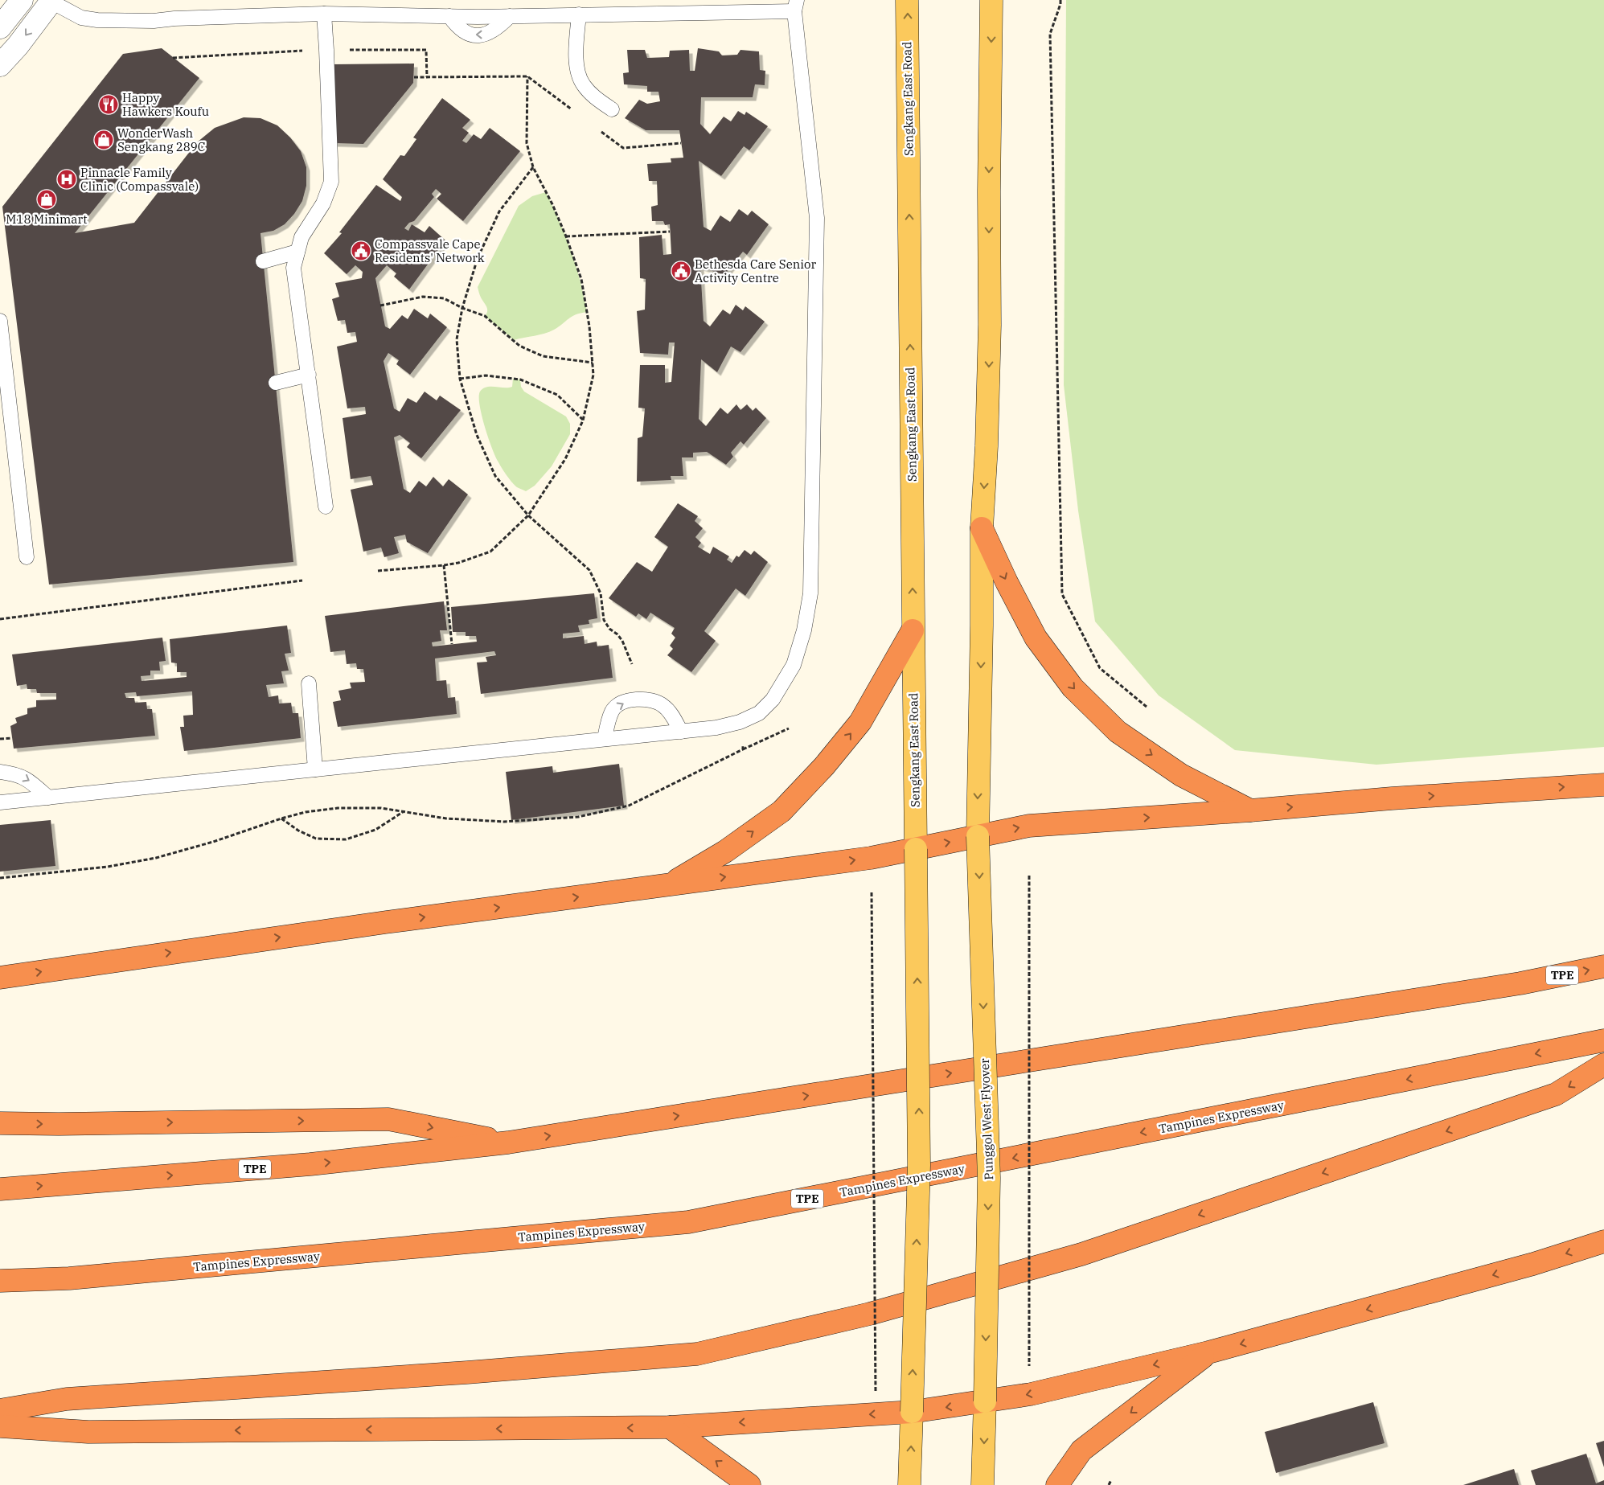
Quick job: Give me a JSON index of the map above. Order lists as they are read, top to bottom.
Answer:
{
  "streets": {
    "highway": ["TPE", "Tampines Expressway"],
    "main road": ["Sengkang East Road", "Punggol West Flyover"]
  },
  "places": {
    "restaurant": ["Happy Hawkers Koufu"],
    "shop": ["WonderWash Sengkang 289C", "M18 Minimart"],
    "hospital": ["Pinnacle Family Clinic (Compassvale)"],
    "public building": ["Compassvale Cape Residents' Network", "Bethesda Care Senior Activity Centre"]
  }
}
